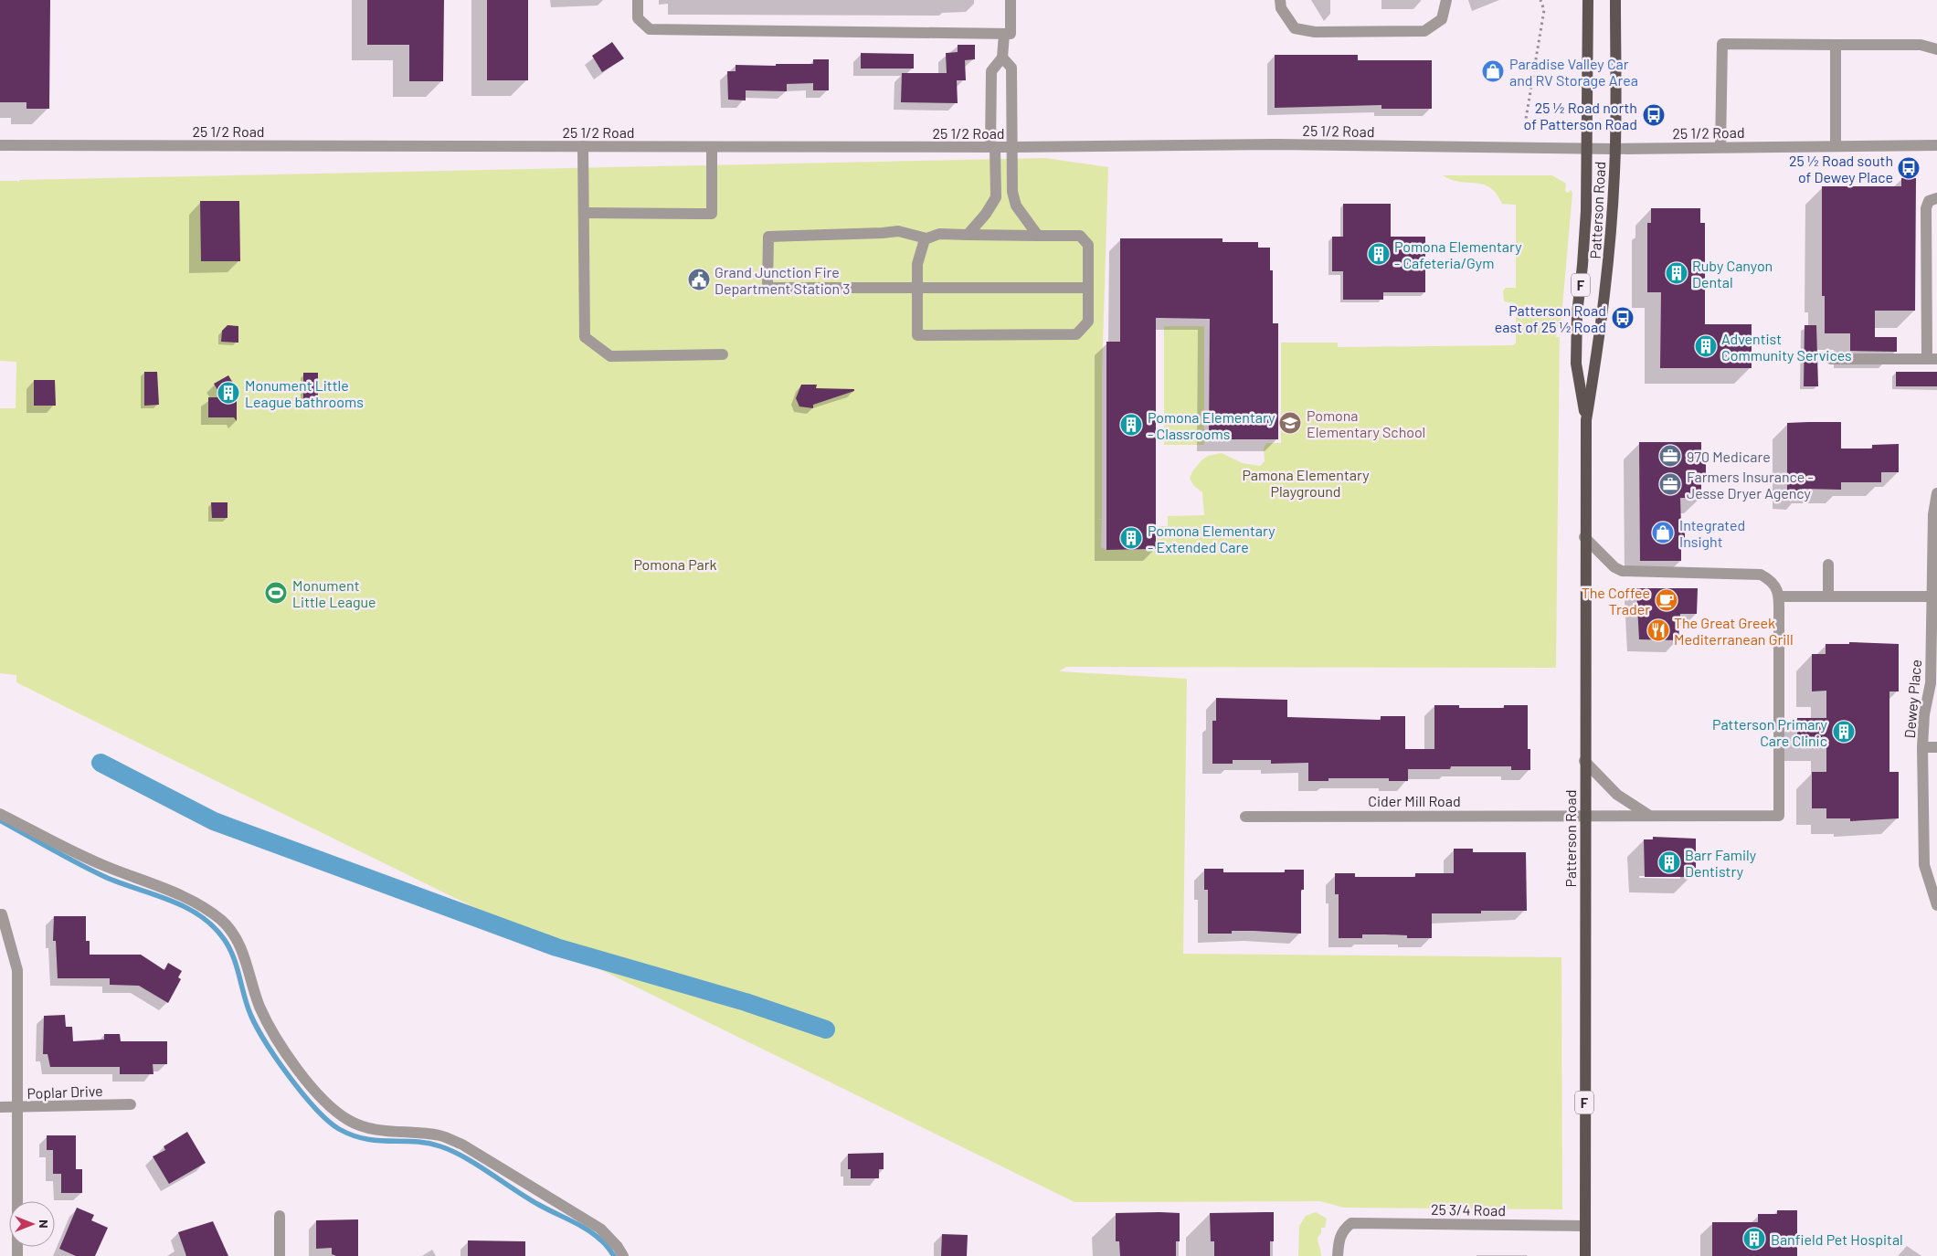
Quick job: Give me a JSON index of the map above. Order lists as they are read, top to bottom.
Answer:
{
  "streets": {
    "main road": ["Patterson Road", "F"],
    "street": [
      "25 1/2 Road",
      "Dewey Place",
      "Cider Mill Road",
      "Poplar Drive",
      "25 3/4 Road"
    ]
  },
  "crossings": [
    ["25 1/2 Road", "Patterson Road"],
    ["Patterson Road", "Cider Mill Road"],
    ["Patterson Road", "25 3/4 Road"]
  ],
  "parks": ["Pamona Elementary Playground", "Pomona Park"],
  "places": {
    "shop": ["Paradise Valley Car and RV Storage Area", "Integrated Insight"],
    "bus stop": ["25 ½ Road north of Patterson Road", "25 ½ Road south of Dewey Place", "Patterson Road east of 25 ½ Road"],
    "building": [
      "Pomona Elementary - Cafeteria/Gym",
      "Ruby Canyon Dental",
      "Adventist Community Services",
      "Monument Little League bathrooms",
      "Pomona Elementary - Classrooms",
      "Pomona Elementary - Extended Care",
      "Patterson Primary Care Clinic",
      "Barr Family Dentistry",
      "Banfield Pet Hospital"
    ],
    "public building": ["Grand Junction Fire Department Station 3"],
    "school or university": ["Pomona Elementary School"],
    "office": ["970 Medicare", "Farmers Insurance - Jesse Dryer Agency"],
    "sports": ["Monument Little League"],
    "cafe": ["The Coffee Trader"],
    "restaurant": ["The Great Greek Mediterranean Grill"]
  },
  "north": "right"
}
